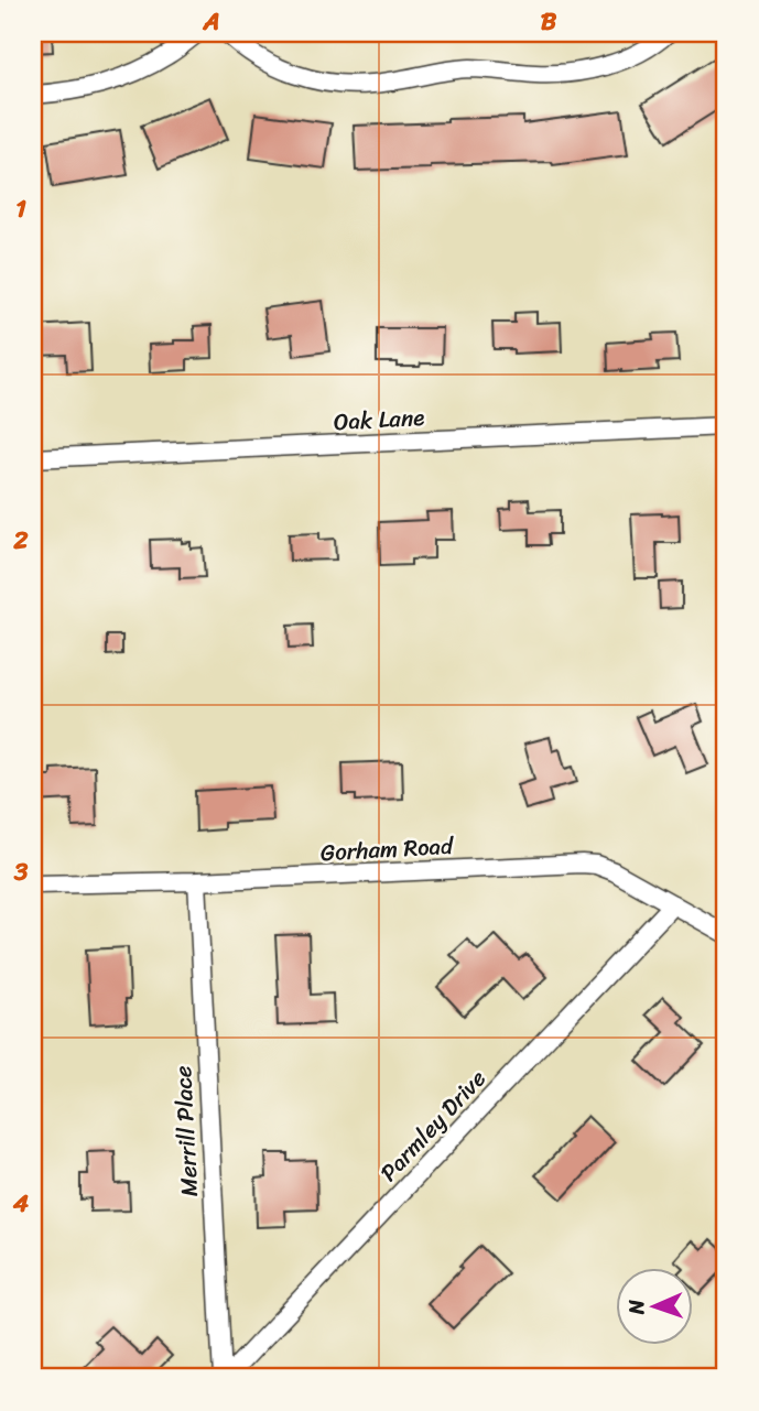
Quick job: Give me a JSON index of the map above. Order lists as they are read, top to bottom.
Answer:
{
  "streets": {
    "street": [
      "Oak Lane",
      "Gorham Road",
      "Parmley Drive",
      "Merrill Place"
    ]
  },
  "crossings": [
    ["Gorham Road", "Parmley Drive"],
    ["Gorham Road", "Merrill Place"],
    ["Parmley Drive", "Merrill Place"]
  ],
  "north": "left",
  "grid": {
    "columns": ["A", "B"],
    "rows": [
      "1",
      "2",
      "3",
      "4"
    ]
  }
}
